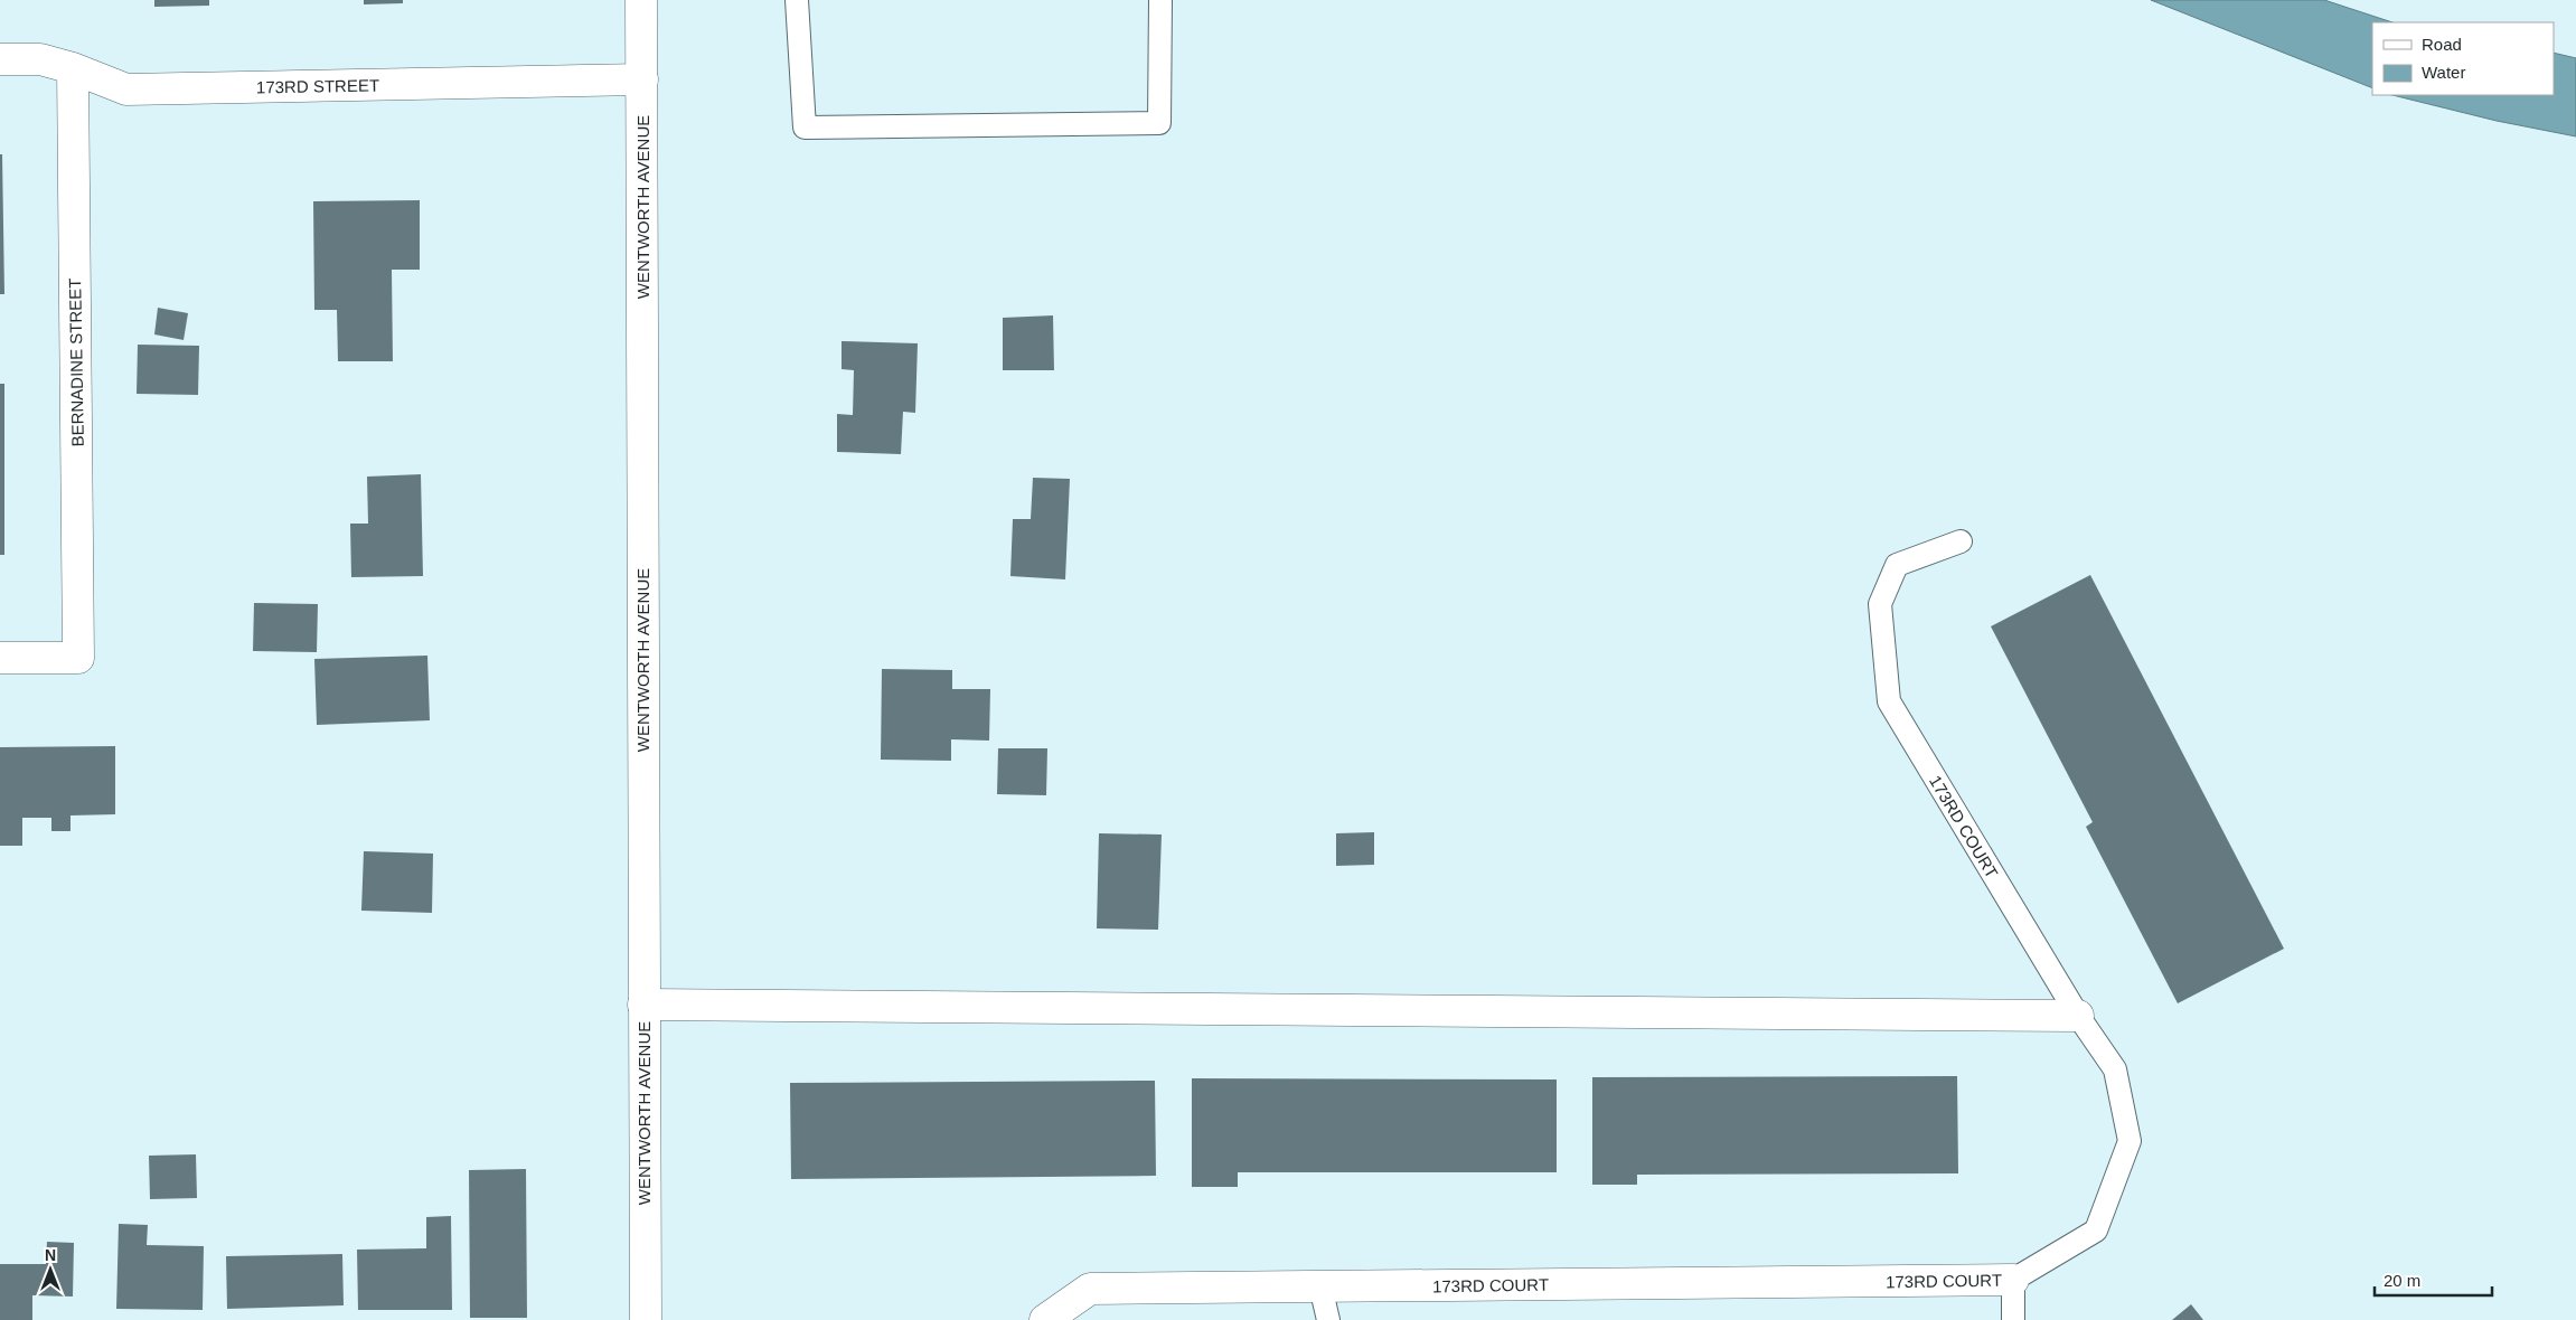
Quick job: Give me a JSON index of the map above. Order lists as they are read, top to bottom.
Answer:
{
  "streets": {
    "street": [
      "173RD STREET",
      "WENTWORTH AVENUE",
      "BERNADINE STREET",
      "173RD COURT"
    ]
  },
  "crossings": [
    ["173RD STREET", "WENTWORTH AVENUE"],
    ["173RD STREET", "BERNADINE STREET"]
  ],
  "legend": ["Road", "Water"],
  "scale_bar": "20 m",
  "north": "top"
}
